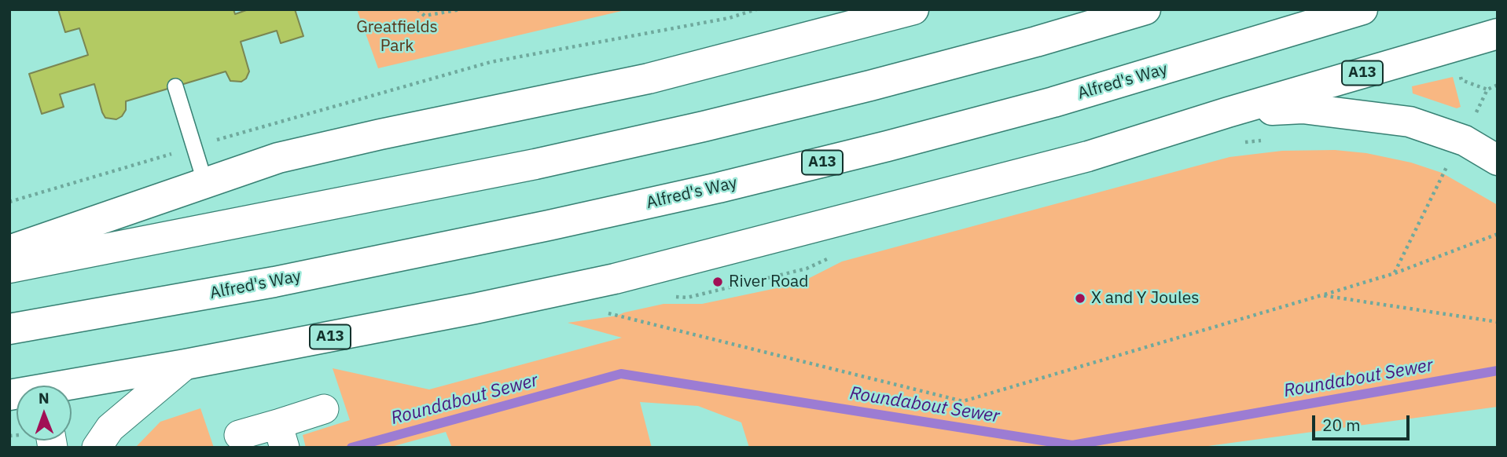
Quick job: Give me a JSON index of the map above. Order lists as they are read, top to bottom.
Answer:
{
  "streets": {
    "highway": ["A13", "Alfred's Way"]
  },
  "water": ["Roundabout Sewer"],
  "parks": ["Greatfields Park"],
  "places": ["River Road", "X and Y Joules"],
  "scale_bar": "20 m",
  "north": "top"
}
